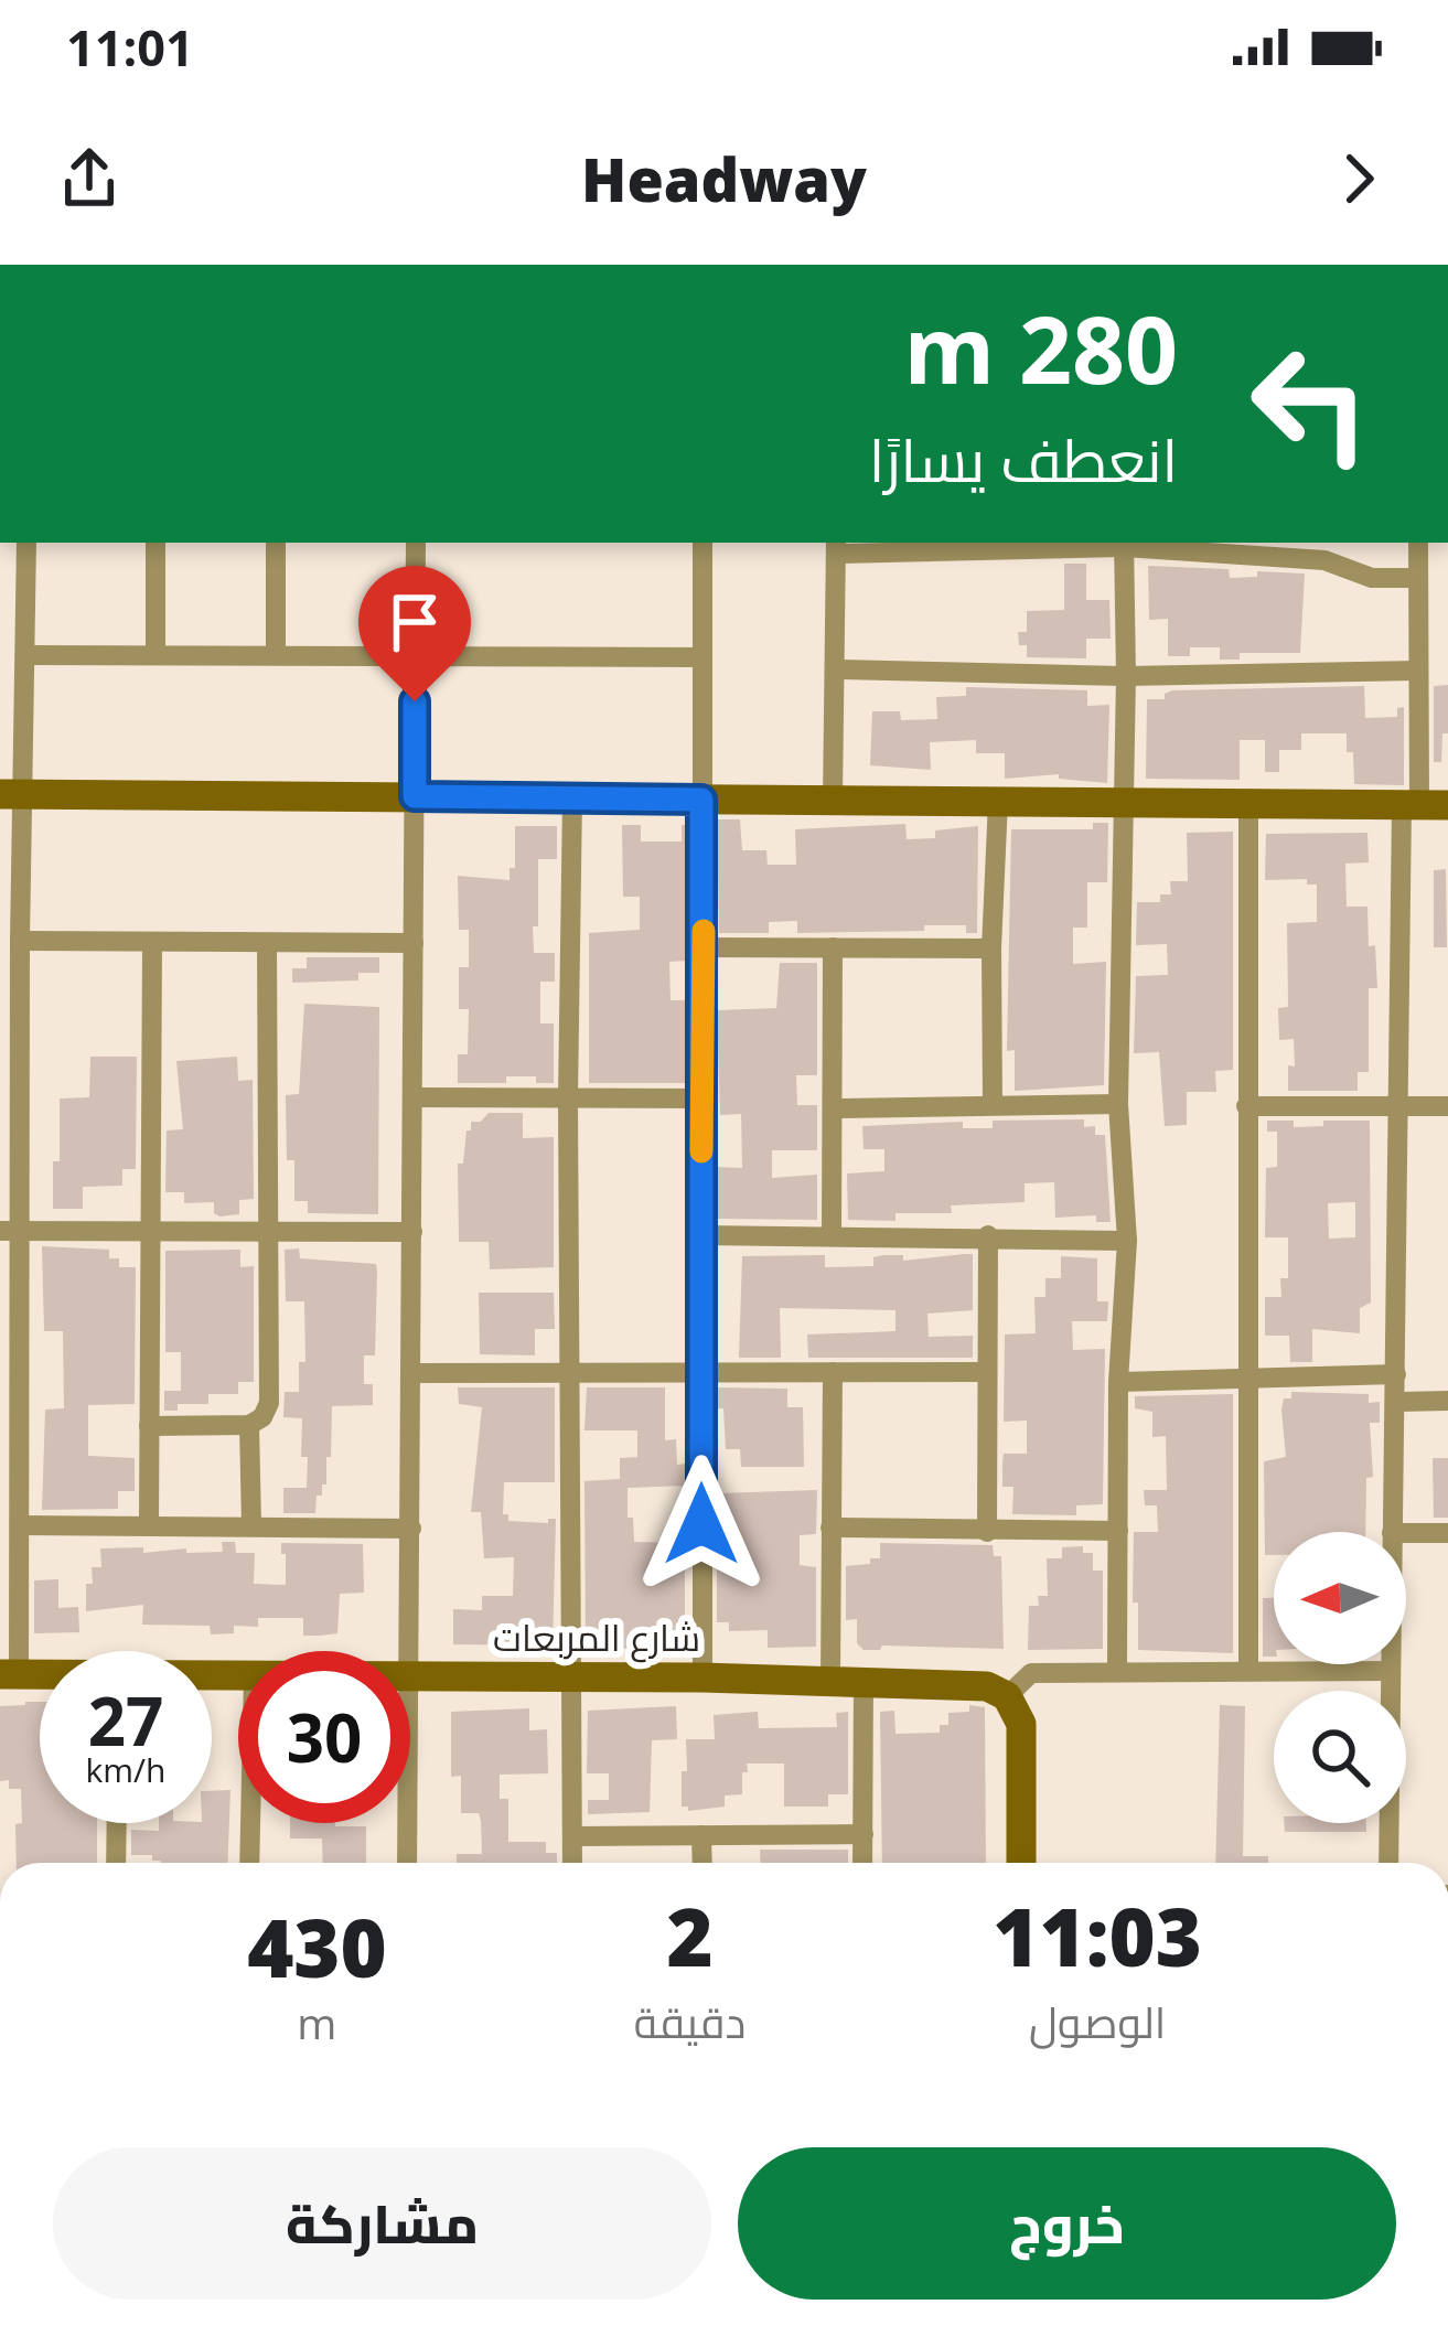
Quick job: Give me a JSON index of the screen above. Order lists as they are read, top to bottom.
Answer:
{
  "streets": {
    "street": ["شارع المربعات"]
  },
  "north": "left",
  "page": {
    "status": "11:01",
    "header": "Headway",
    "turn": ["280 m", "انعطف يسارًا"],
    "speed": "27 km/h",
    "limit": "30",
    "eta": [
      "11:03",
      "الوصول",
      "2",
      "دقيقة",
      "430",
      "m"
    ],
    "buttons": ["خروج", "مشاركة"]
  }
}
